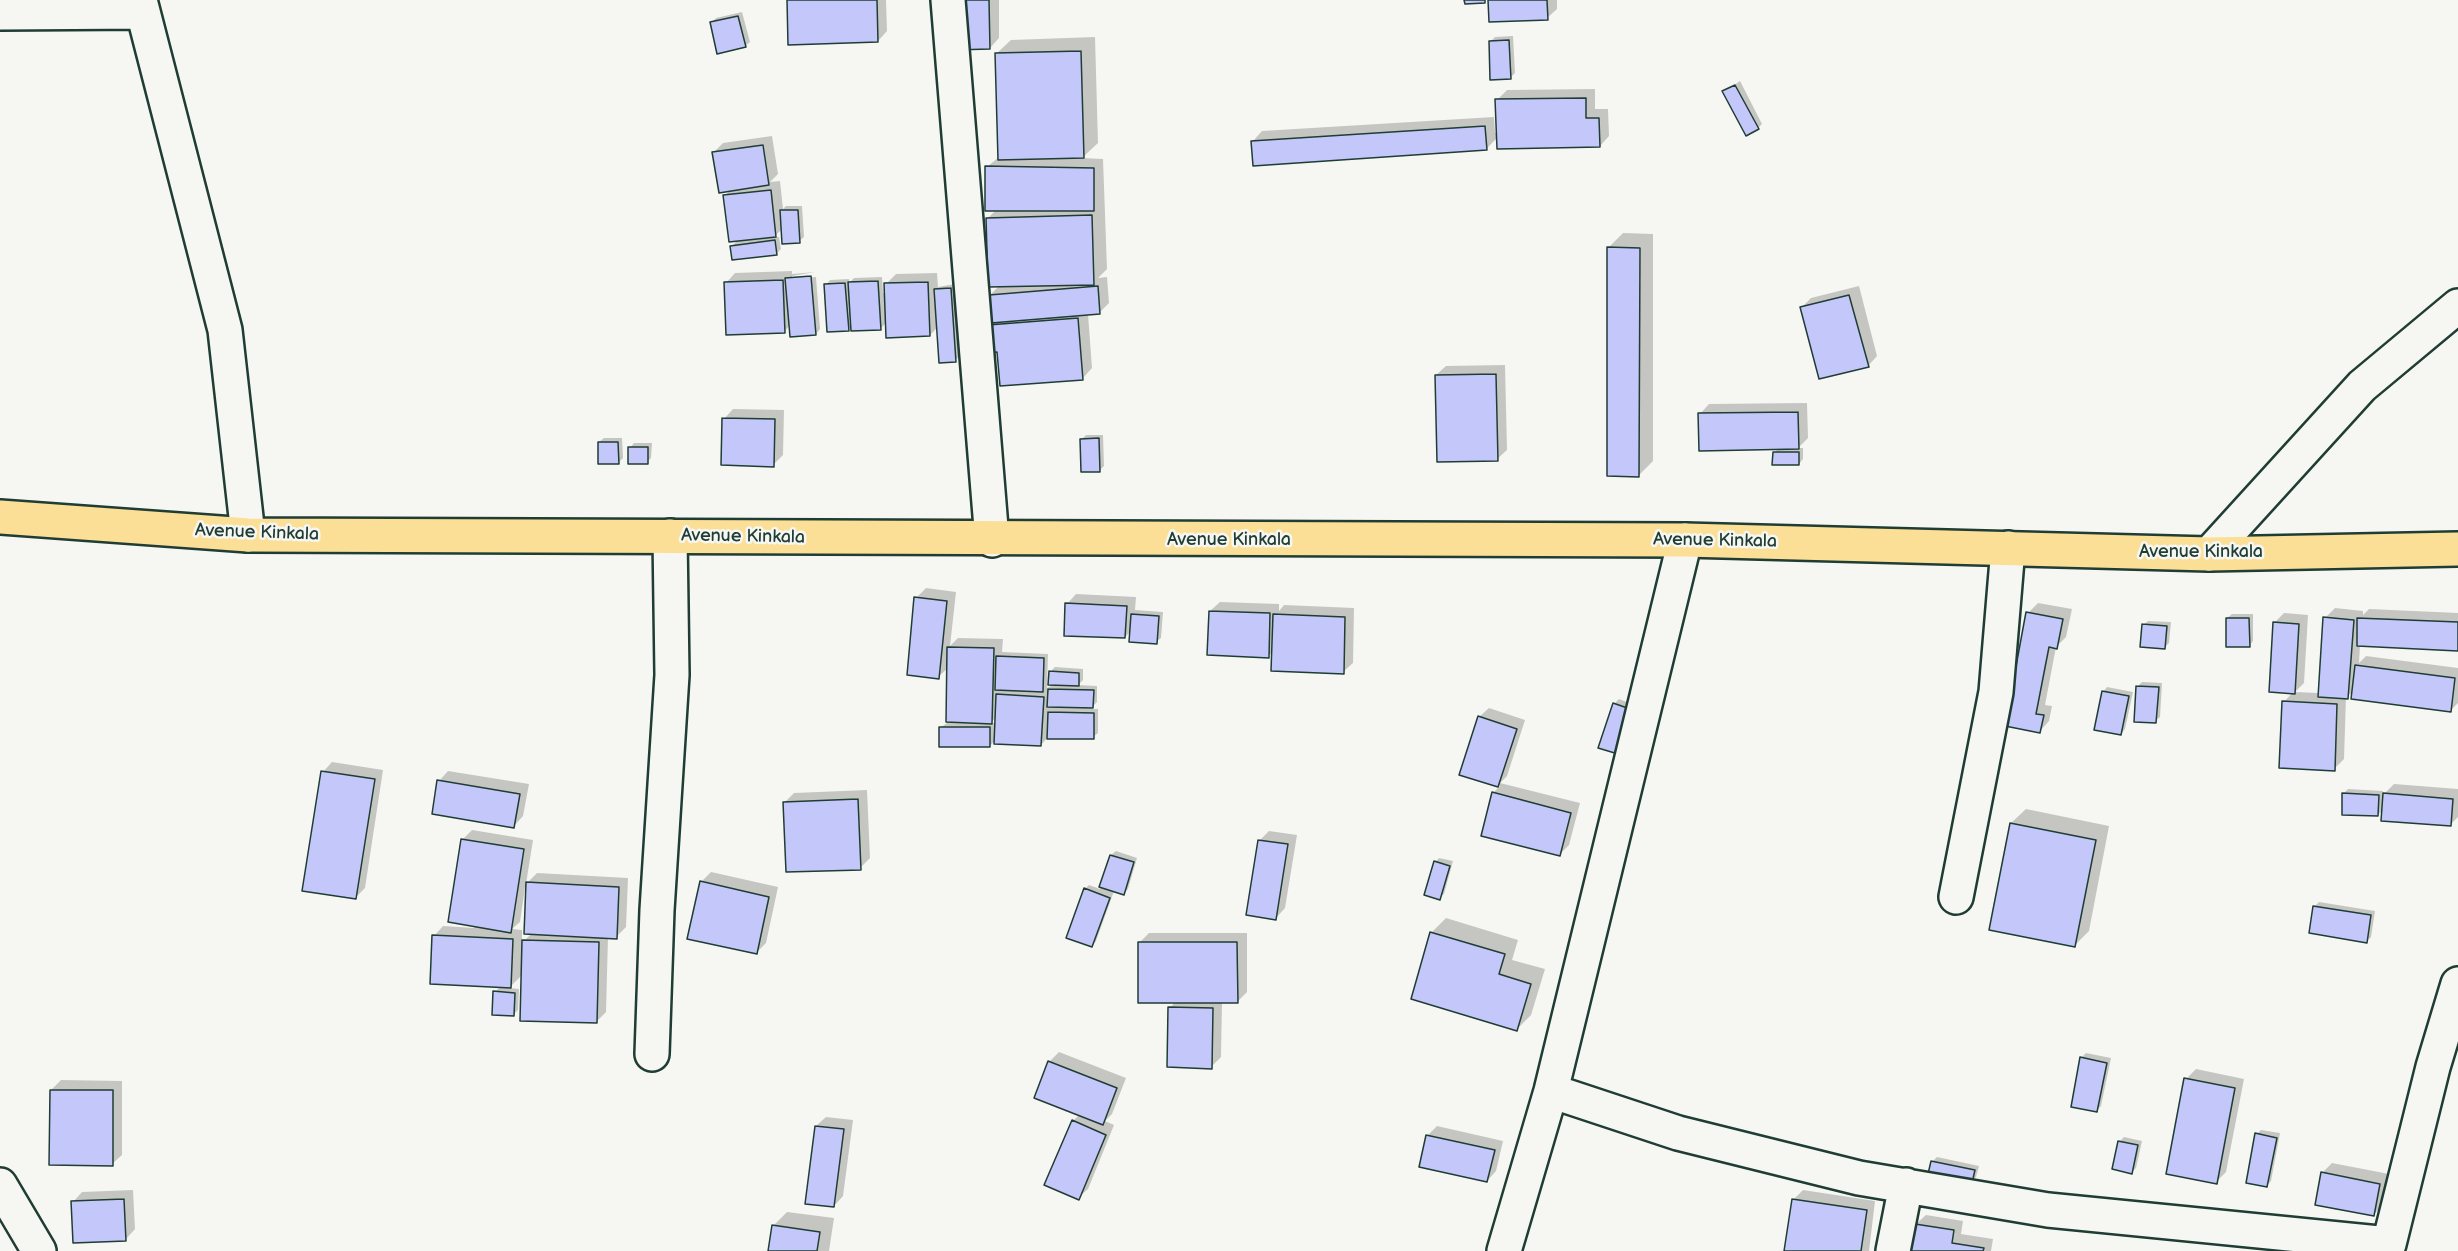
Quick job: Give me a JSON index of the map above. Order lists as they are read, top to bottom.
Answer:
{
  "streets": {
    "main road": ["Avenue Kinkala"]
  }
}
